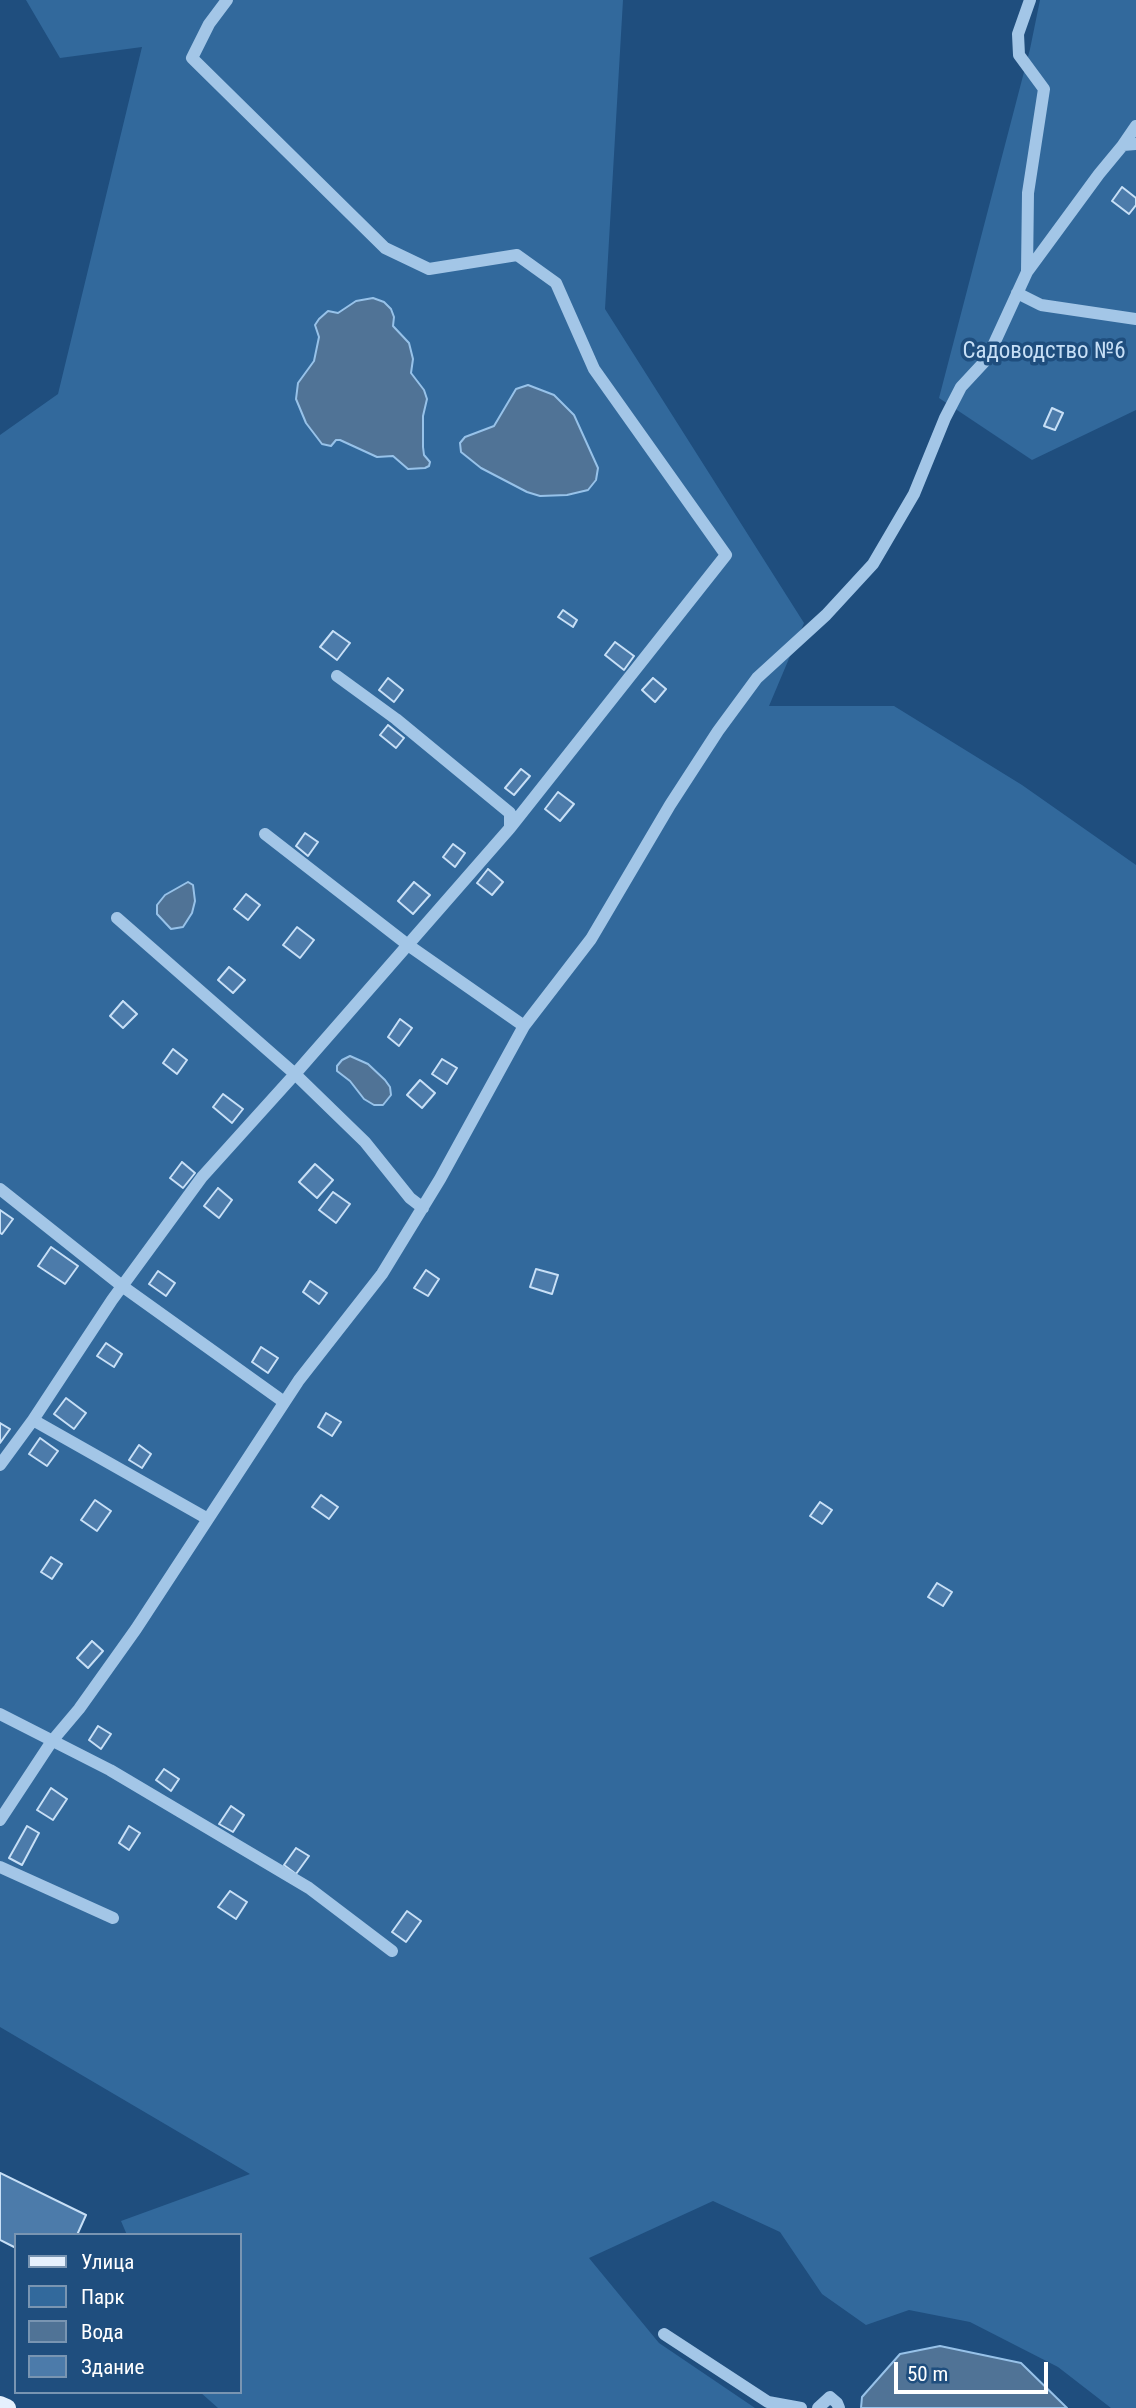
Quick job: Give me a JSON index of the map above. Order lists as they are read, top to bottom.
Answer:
{
  "parks": ["Садоводство №6"],
  "legend": [
    "Улица",
    "Парк",
    "Вода",
    "Здание"
  ],
  "scale_bar": "50 m"
}
